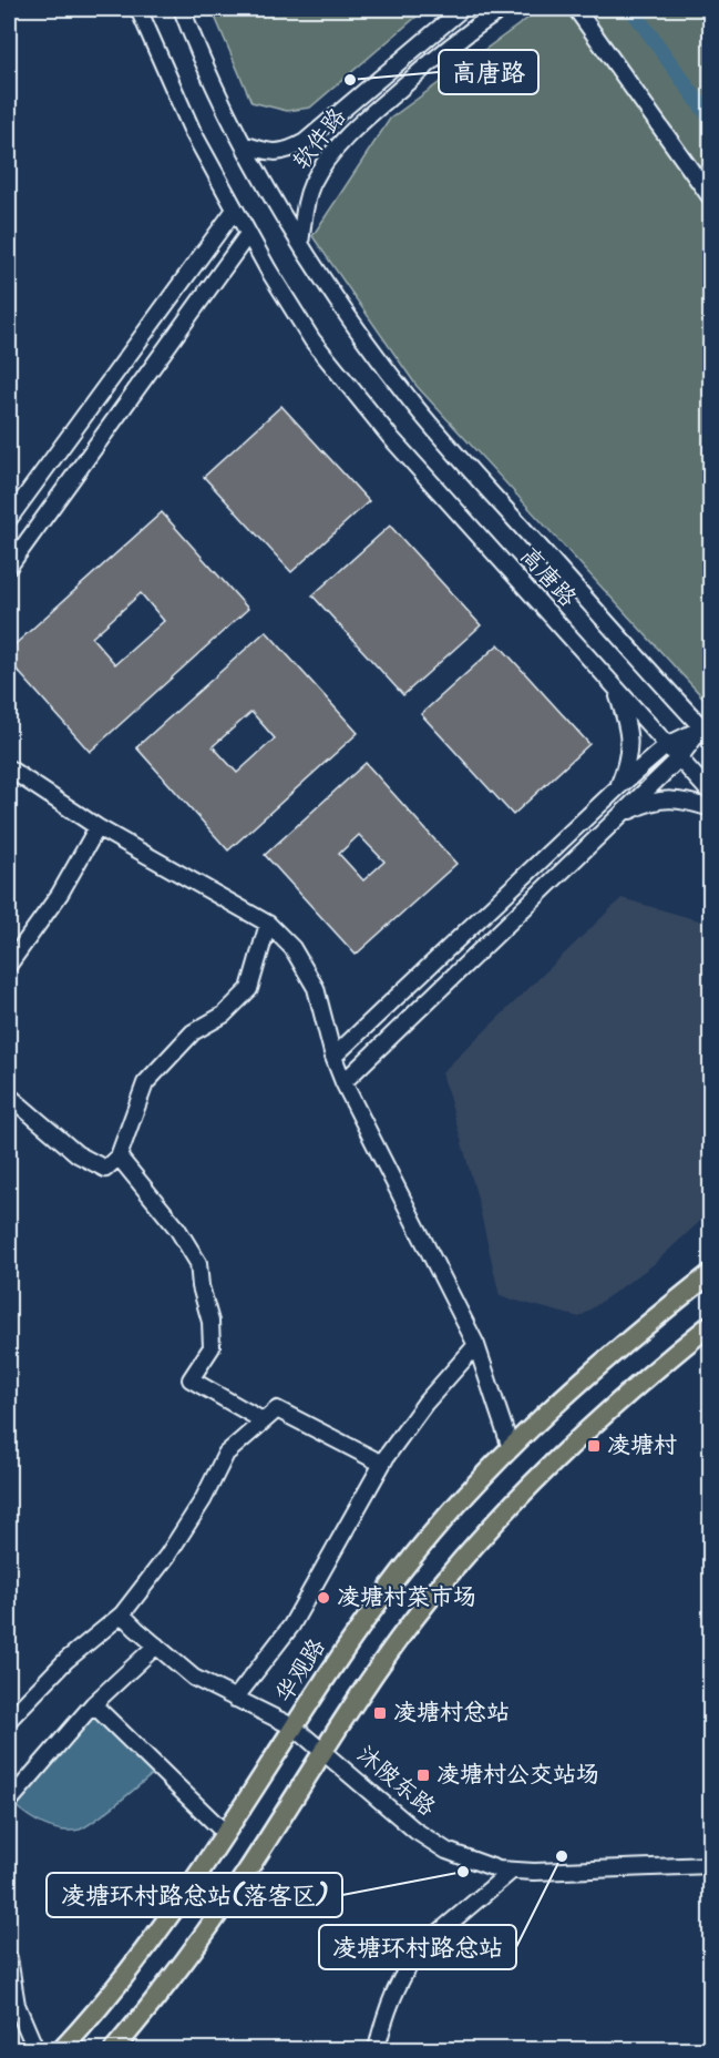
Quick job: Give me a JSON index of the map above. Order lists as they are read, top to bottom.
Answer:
{
  "streets": {
    "main road": ["华观路"],
    "street": ["软件路", "高唐路", "沐陂东路"]
  },
  "crossings": [
    ["软件路", "高唐路"],
    ["华观路", "沐陂东路"]
  ],
  "places": {
    "other": [
      "高唐路",
      "凌塘村菜市场",
      "凌塘环村路总站",
      "凌塘环村路总站(落客区)"
    ],
    "transit": ["凌塘村", "凌塘村总站", "凌塘村公交站场"]
  }
}
